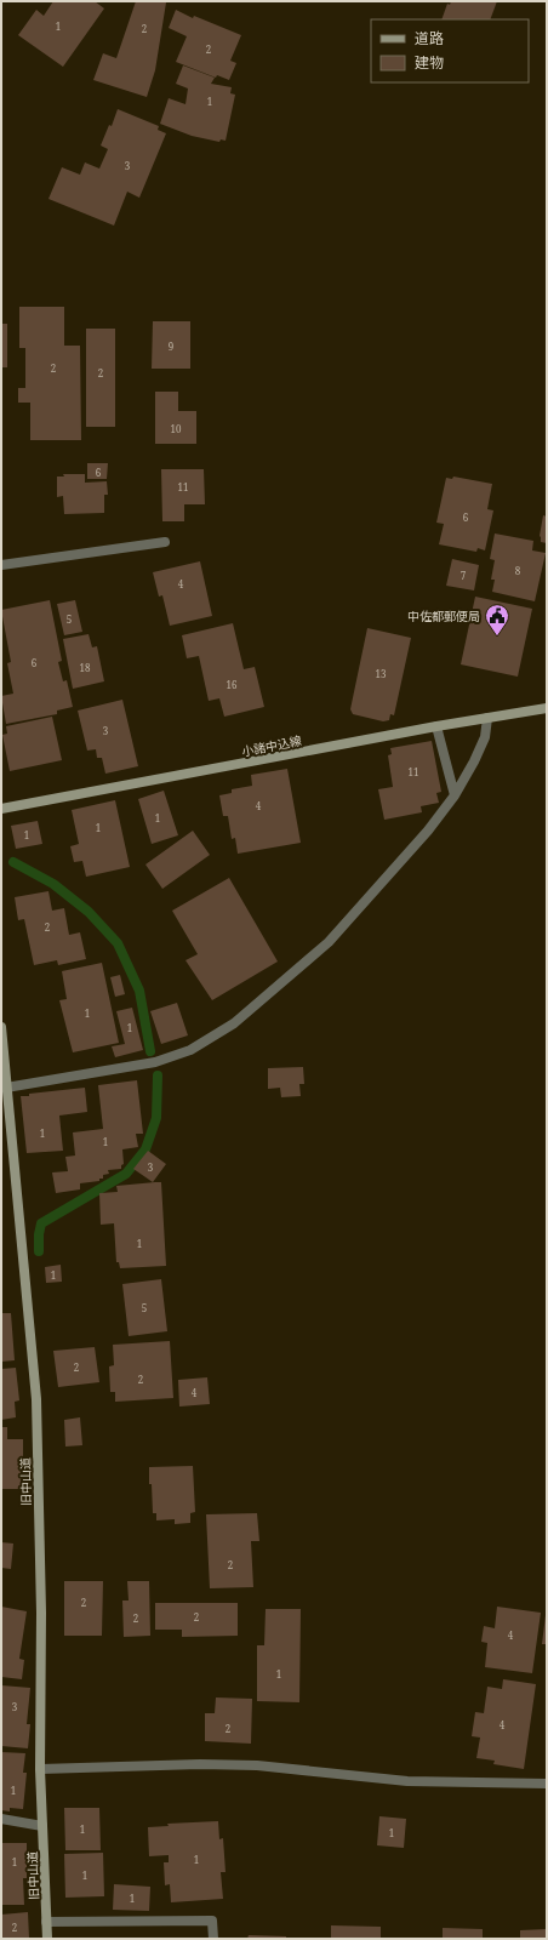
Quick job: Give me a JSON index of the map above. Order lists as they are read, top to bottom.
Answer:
{
  "streets": {
    "main road": ["小諸中込線", "旧中山道"]
  },
  "places": {
    "public building": ["中佐都郵便局"]
  },
  "house_numbers": [
    "1",
    "2",
    "2",
    "1",
    "3",
    "9",
    "2",
    "2",
    "10",
    "6",
    "11",
    "6",
    "8",
    "7",
    "4",
    "5",
    "6",
    "18",
    "13",
    "16",
    "3",
    "11",
    "4",
    "1",
    "1",
    "1",
    "2",
    "1",
    "1",
    "1",
    "1",
    "3",
    "1",
    "1",
    "5",
    "2",
    "2",
    "4",
    "2",
    "2",
    "2",
    "2",
    "4",
    "1",
    "3",
    "4",
    "2",
    "1",
    "1",
    "1",
    "1",
    "1",
    "1",
    "1",
    "2"
  ],
  "legend": ["道路", "建物"]
}
